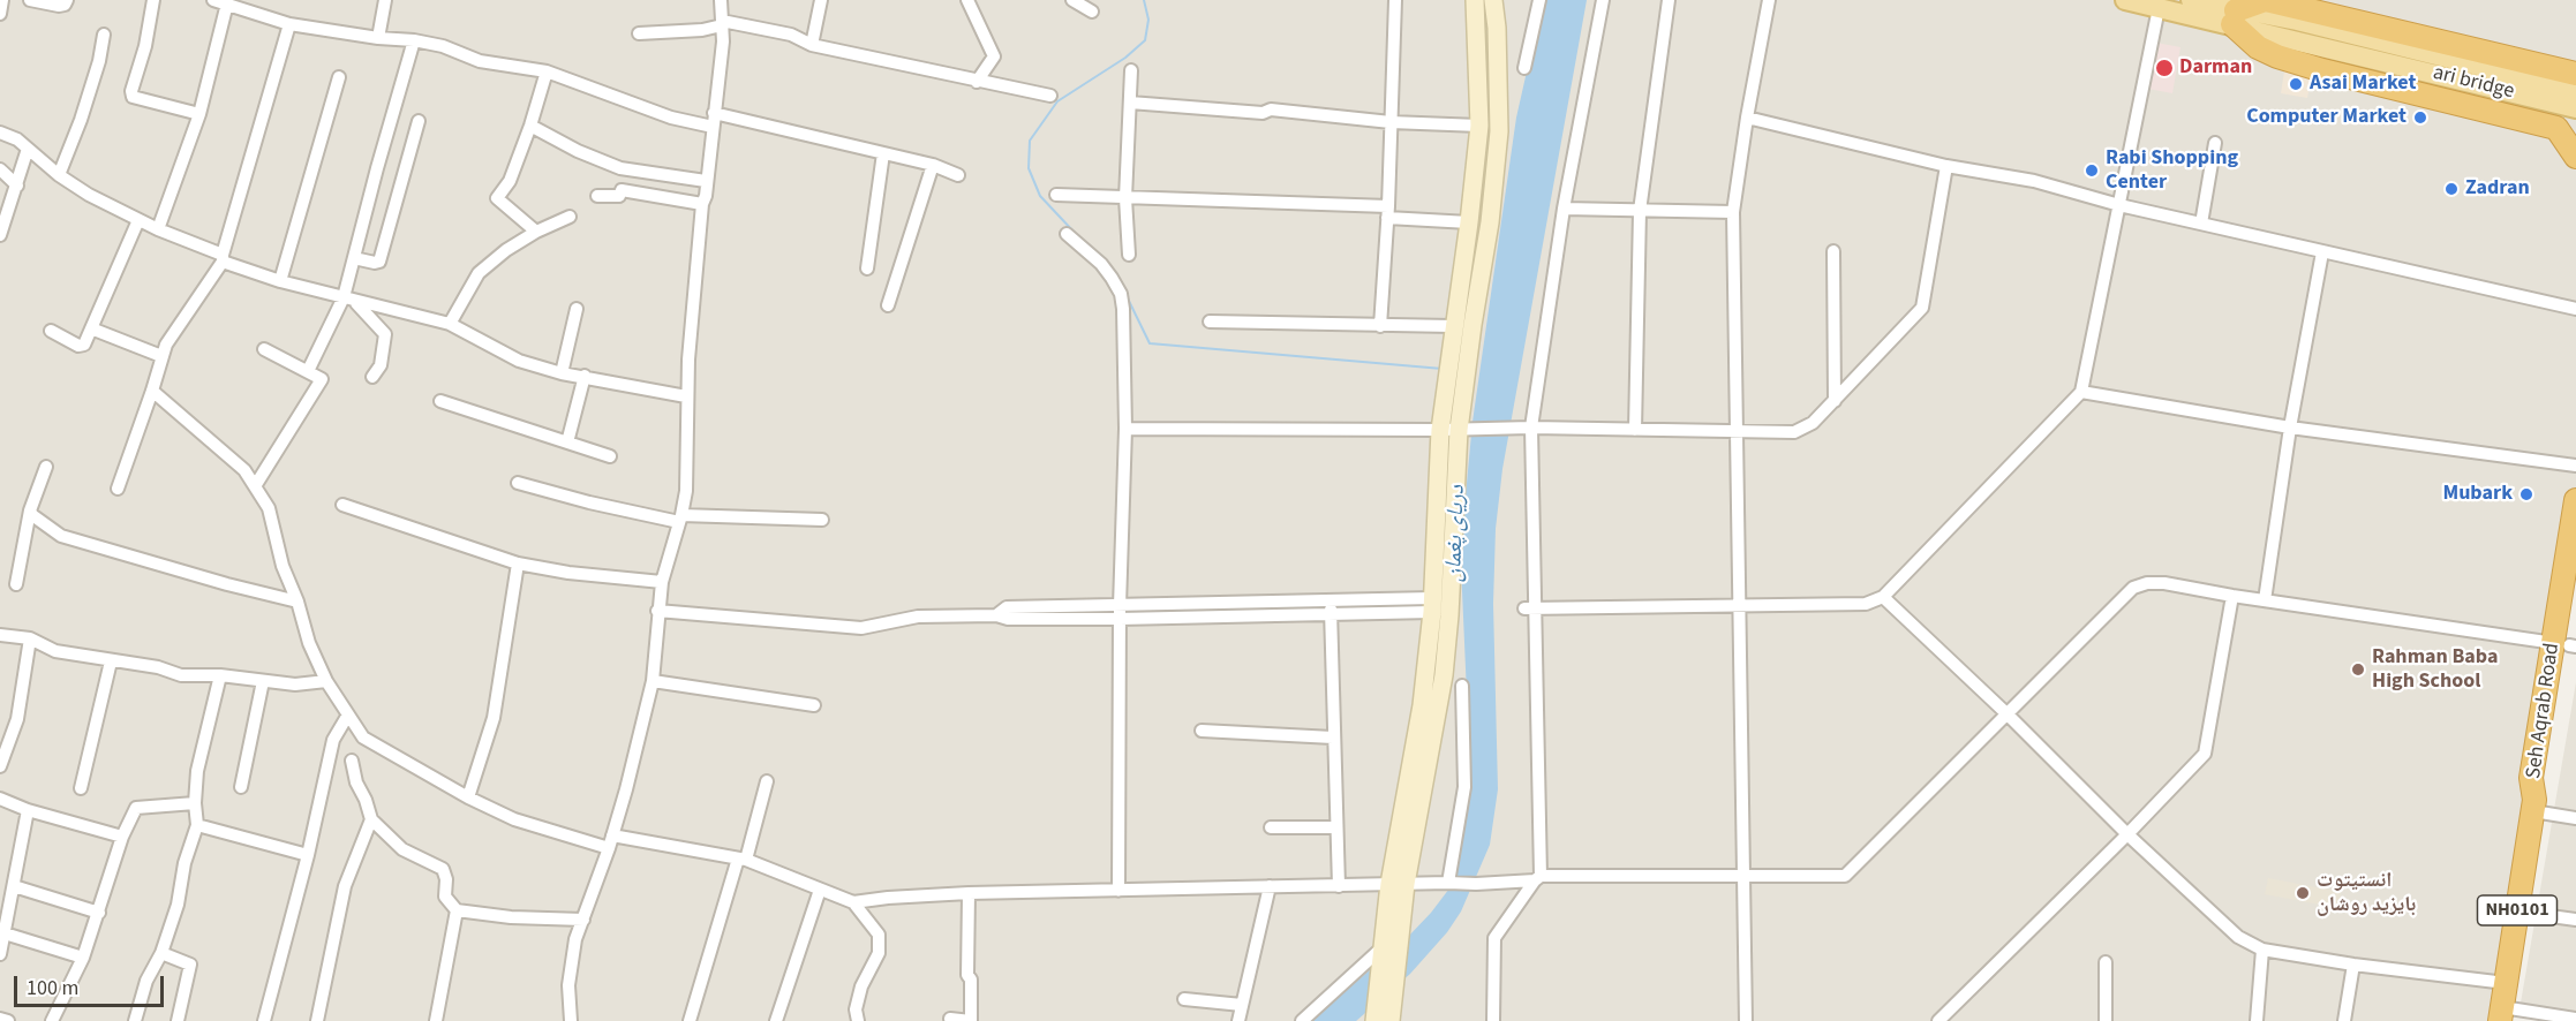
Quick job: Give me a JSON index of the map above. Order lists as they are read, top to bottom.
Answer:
{
  "streets": {
    "highway": ["Seh Aqrab Road", "NH0101"],
    "main road": ["ari bridge"]
  },
  "water": ["دریای پغمان"],
  "places": [
    "Darman",
    "Asai Market",
    "Computer Market",
    "Rabi Shopping Center",
    "Zadran",
    "Mubark",
    "Rahman Baba High School",
    "انستیتوت بایزید روشان"
  ],
  "scale_bar": "100 m"
}
